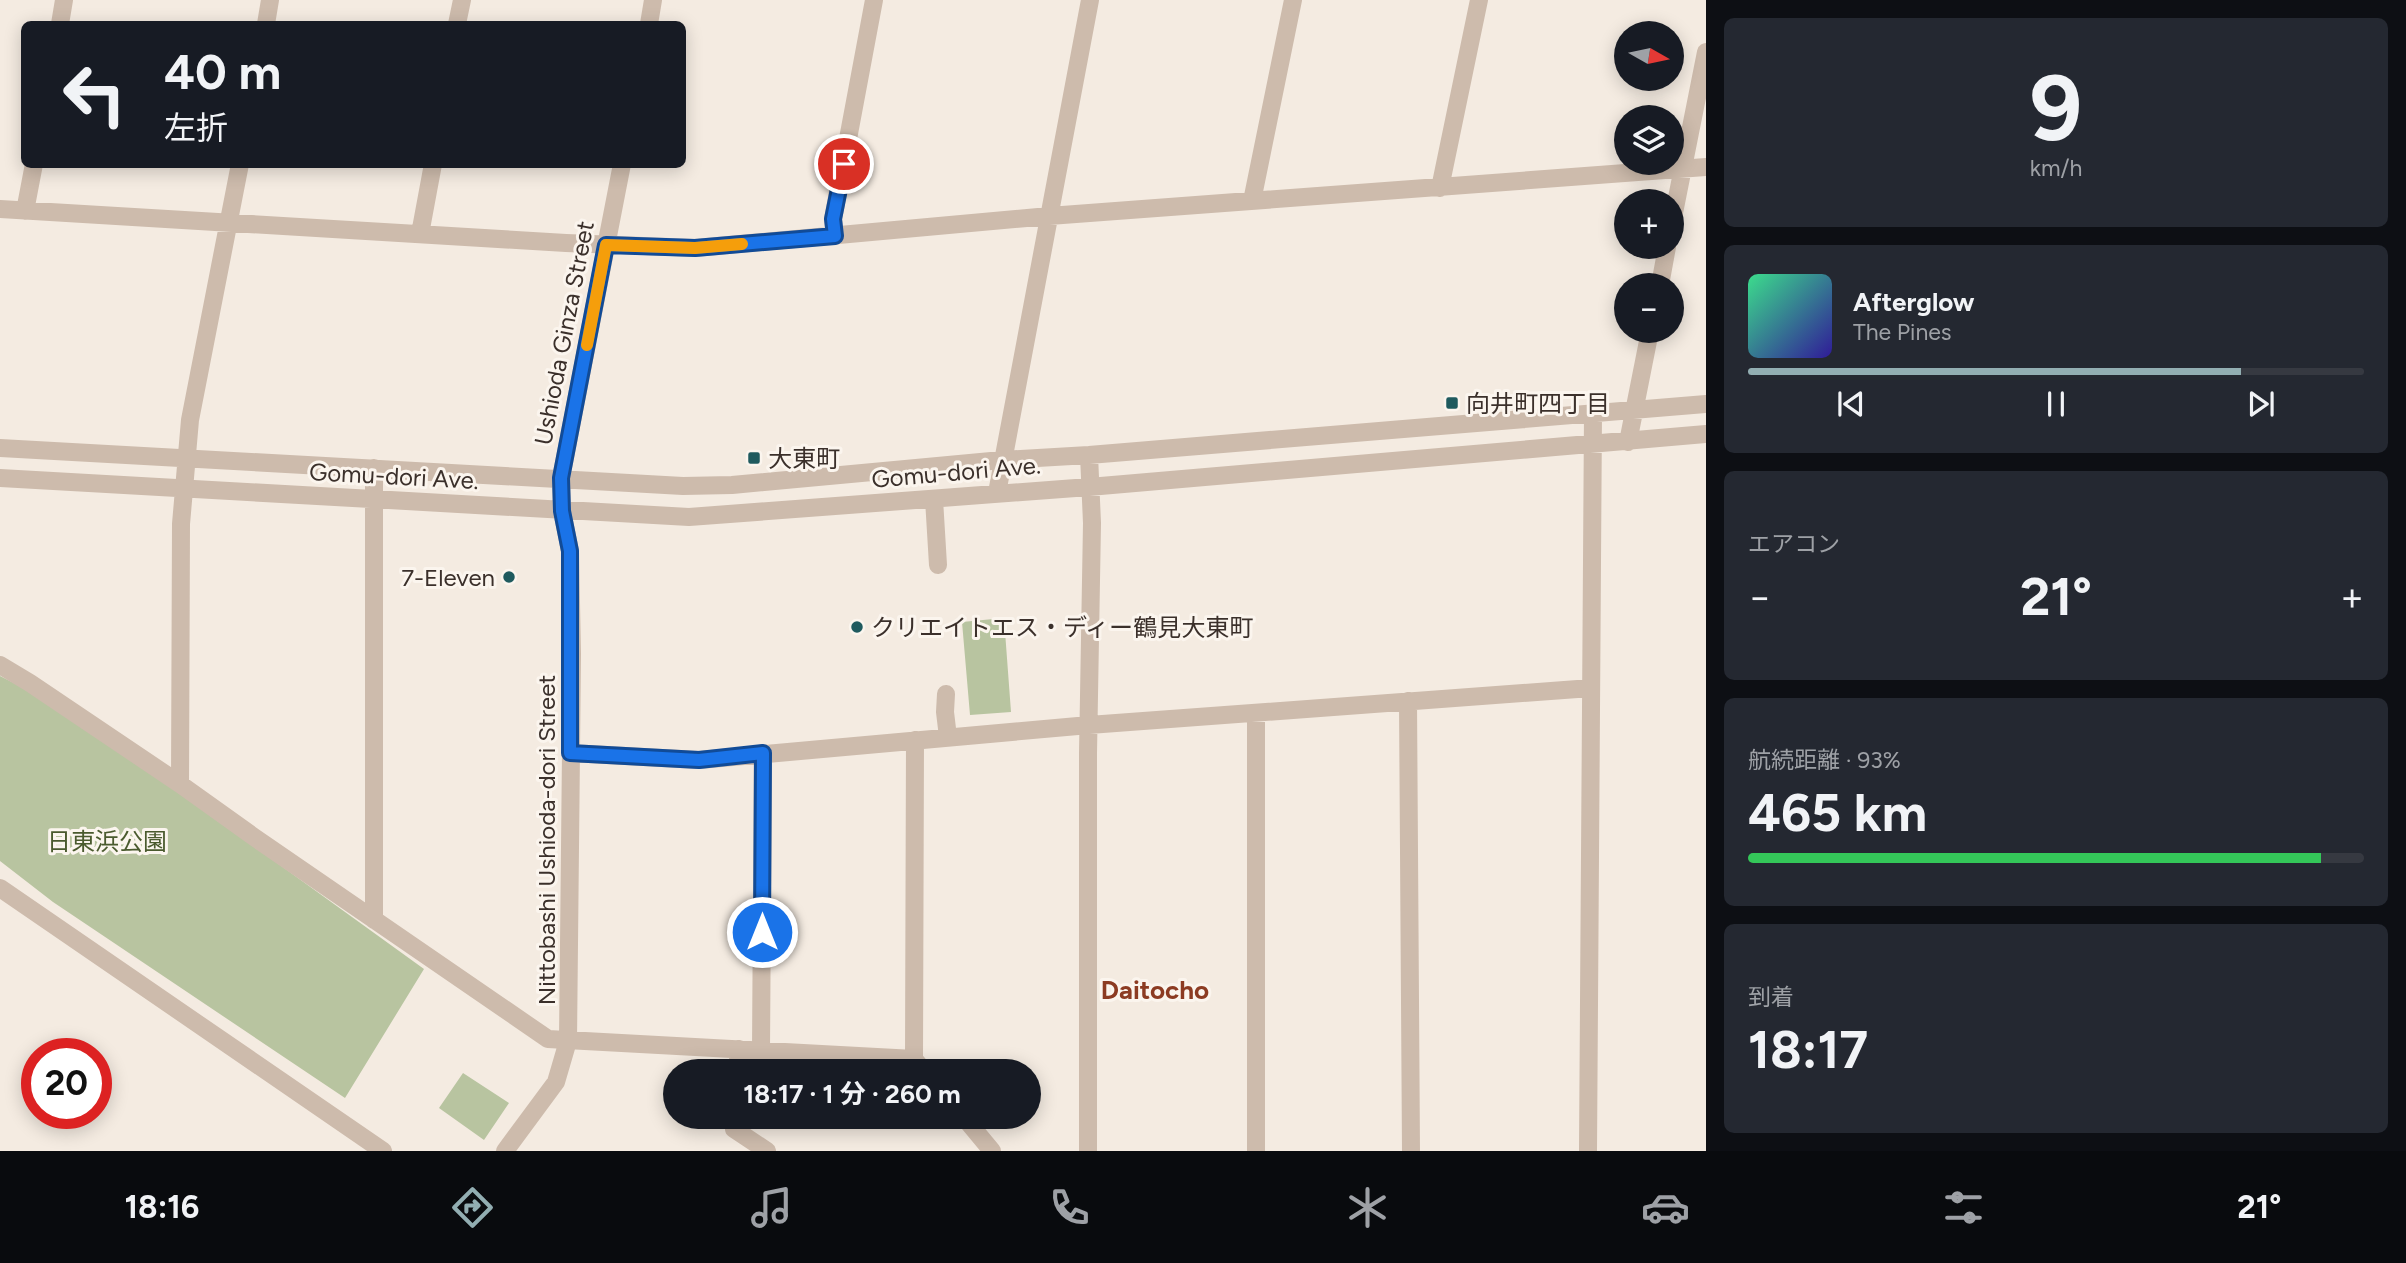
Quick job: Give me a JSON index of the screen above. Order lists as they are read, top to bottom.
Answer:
{
  "streets": {
    "street": ["Ushioda Ginza Street", "Gomu-dori Ave.", "Nittobashi Ushioda-dori Street"]
  },
  "crossings": [
    ["Ushioda Ginza Street", "Gomu-dori Ave."],
    ["Ushioda Ginza Street", "Nittobashi Ushioda-dori Street"],
    ["Gomu-dori Ave.", "Nittobashi Ushioda-dori Street"]
  ],
  "districts": ["Daitocho"],
  "parks": ["日東浜公園"],
  "places": {
    "transit": ["向井町四丁目", "大東町"],
    "other": ["7-Eleven", "クリエイトエス・ディー鶴見大東町"]
  },
  "north": "right",
  "page": {
    "tile": [
      ["9", "km/h"],
      "エアコン",
      ["航続距離 · 93%", "465 km"],
      ["到着", "18:17"]
    ],
    "map_buttons": ["+", "−"],
    "turn": ["40 m", "左折"],
    "song": ["Afterglow", "The Pines"],
    "heat": ["−", "21°", "+"],
    "limit": "20",
    "trip": "18:17 · 1 分 · 260 m",
    "tabs": ["18:16", "21°"]
  }
}
